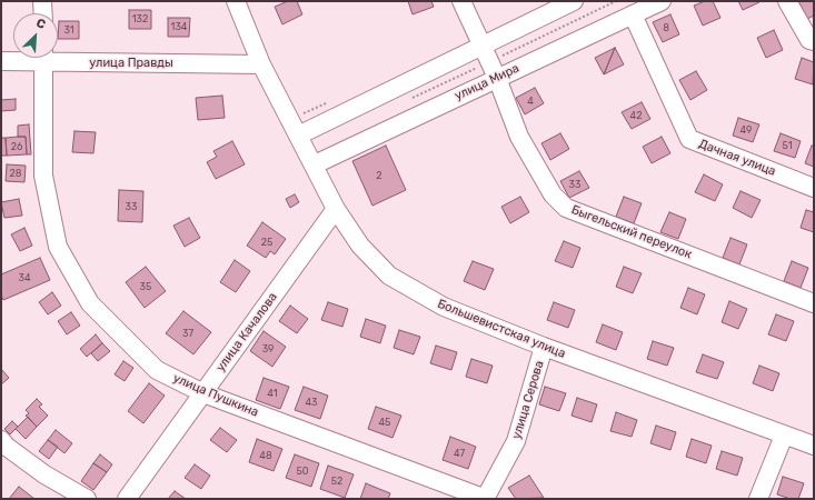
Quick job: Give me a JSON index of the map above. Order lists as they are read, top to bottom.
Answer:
{
  "streets": {
    "street": [
      "улица Правды",
      "улица Мира",
      "Дачная улица",
      "Быгельский переулок",
      "Большевистская улица",
      "улица Качалова",
      "улица Пушкина",
      "улица Серова"
    ]
  },
  "crossings": [
    ["улица Правды", "Большевистская улица"],
    ["улица Мира", "Дачная улица"],
    ["улица Мира", "Быгельский переулок"],
    ["улица Мира", "Большевистская улица"],
    ["Большевистская улица", "улица Качалова"],
    ["Большевистская улица", "улица Серова"],
    ["улица Качалова", "улица Пушкина"],
    ["улица Пушкина", "улица Серова"]
  ],
  "house_numbers": [
    "132",
    "134",
    "8",
    "31",
    "4",
    "42",
    "49",
    "51",
    "26",
    "28",
    "2",
    "33",
    "33",
    "25",
    "34",
    "35",
    "37",
    "39",
    "41",
    "43",
    "45",
    "47",
    "48",
    "50",
    "52"
  ],
  "north": "top right"
}
